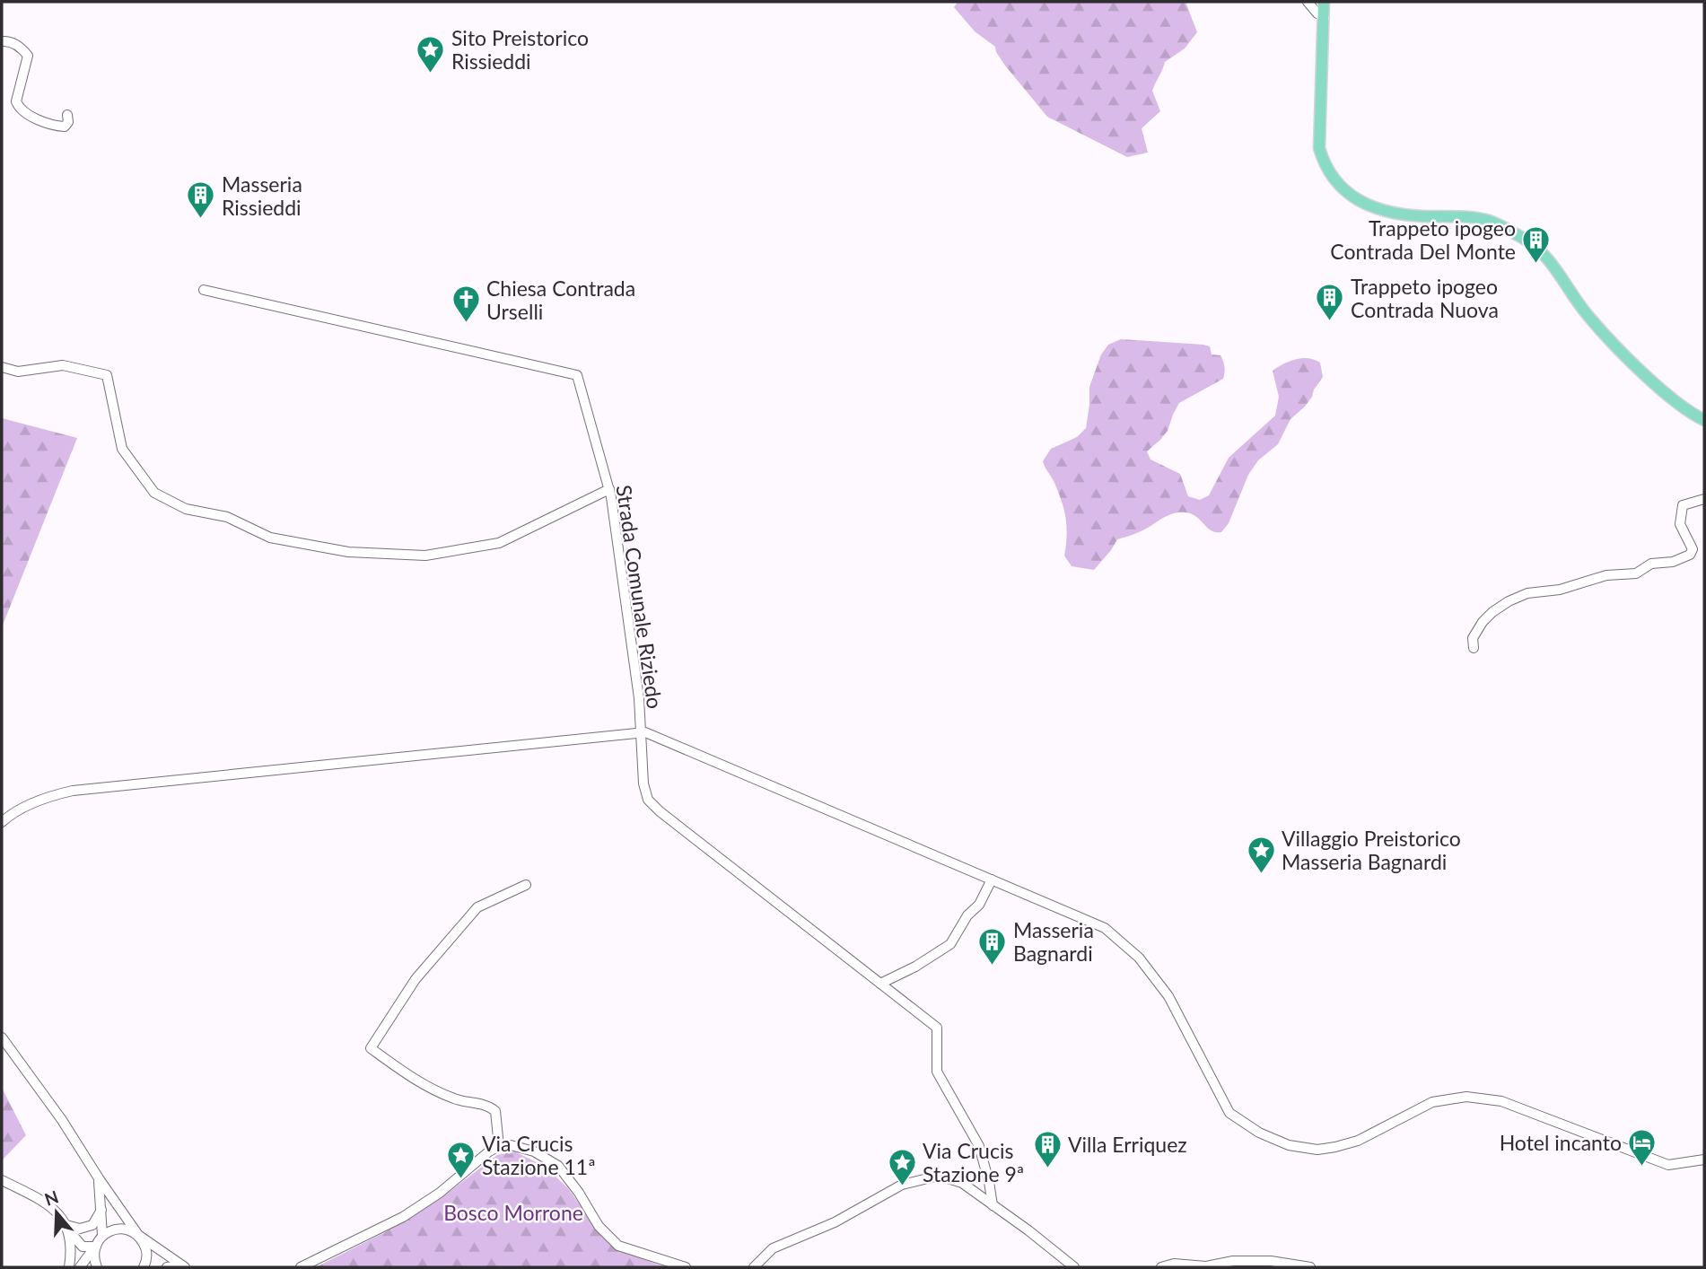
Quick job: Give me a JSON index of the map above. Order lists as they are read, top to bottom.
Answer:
{
  "streets": {
    "street": ["Strada Comunale Riziedo"]
  },
  "parks": ["Bosco Morrone"],
  "places": {
    "place": [
      "Sito Preistorico Rissieddi",
      "Villaggio Preistorico Masseria Bagnardi",
      "Via Crucis Stazione 11ª",
      "Via Crucis Stazione 9ª"
    ],
    "building": [
      "Masseria Rissieddi",
      "Trappeto ipogeo Contrada Del Monte",
      "Trappeto ipogeo Contrada Nuova",
      "Masseria Bagnardi",
      "Villa Erriquez"
    ],
    "church": ["Chiesa Contrada Urselli"],
    "hotel": ["Hotel incanto"]
  },
  "north": "top"
}
